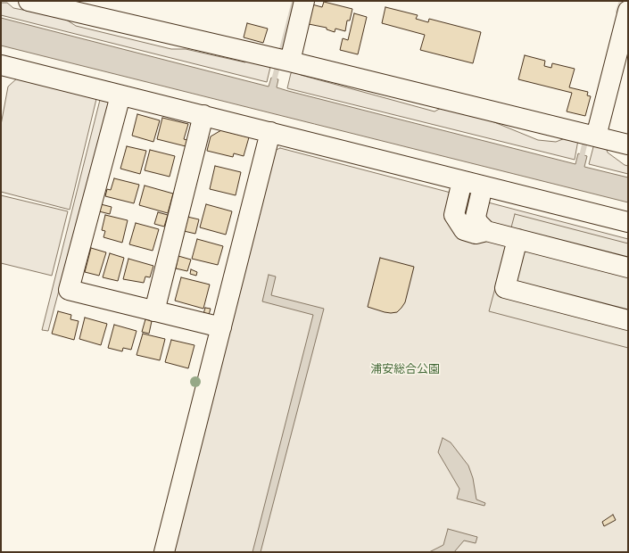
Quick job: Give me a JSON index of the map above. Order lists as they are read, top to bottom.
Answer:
{
  "parks": ["浦安総合公園"]
}
